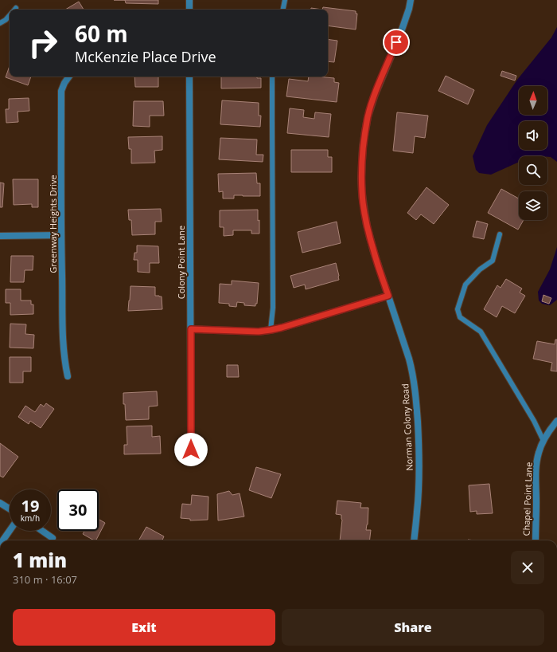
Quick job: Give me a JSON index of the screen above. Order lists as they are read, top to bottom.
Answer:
{
  "streets": {
    "street": [
      "Greenway Heights Drive",
      "Colony Point Lane",
      "Norman Colony Road",
      "Chapel Point Lane"
    ]
  },
  "north": "top",
  "page": {
    "turn": ["60 m", "McKenzie Place Drive"],
    "speed": "19 km/h",
    "limit": "30",
    "heading": ["1 min", "310 m · 16:07"],
    "buttons": ["Exit", "Share"]
  }
}
